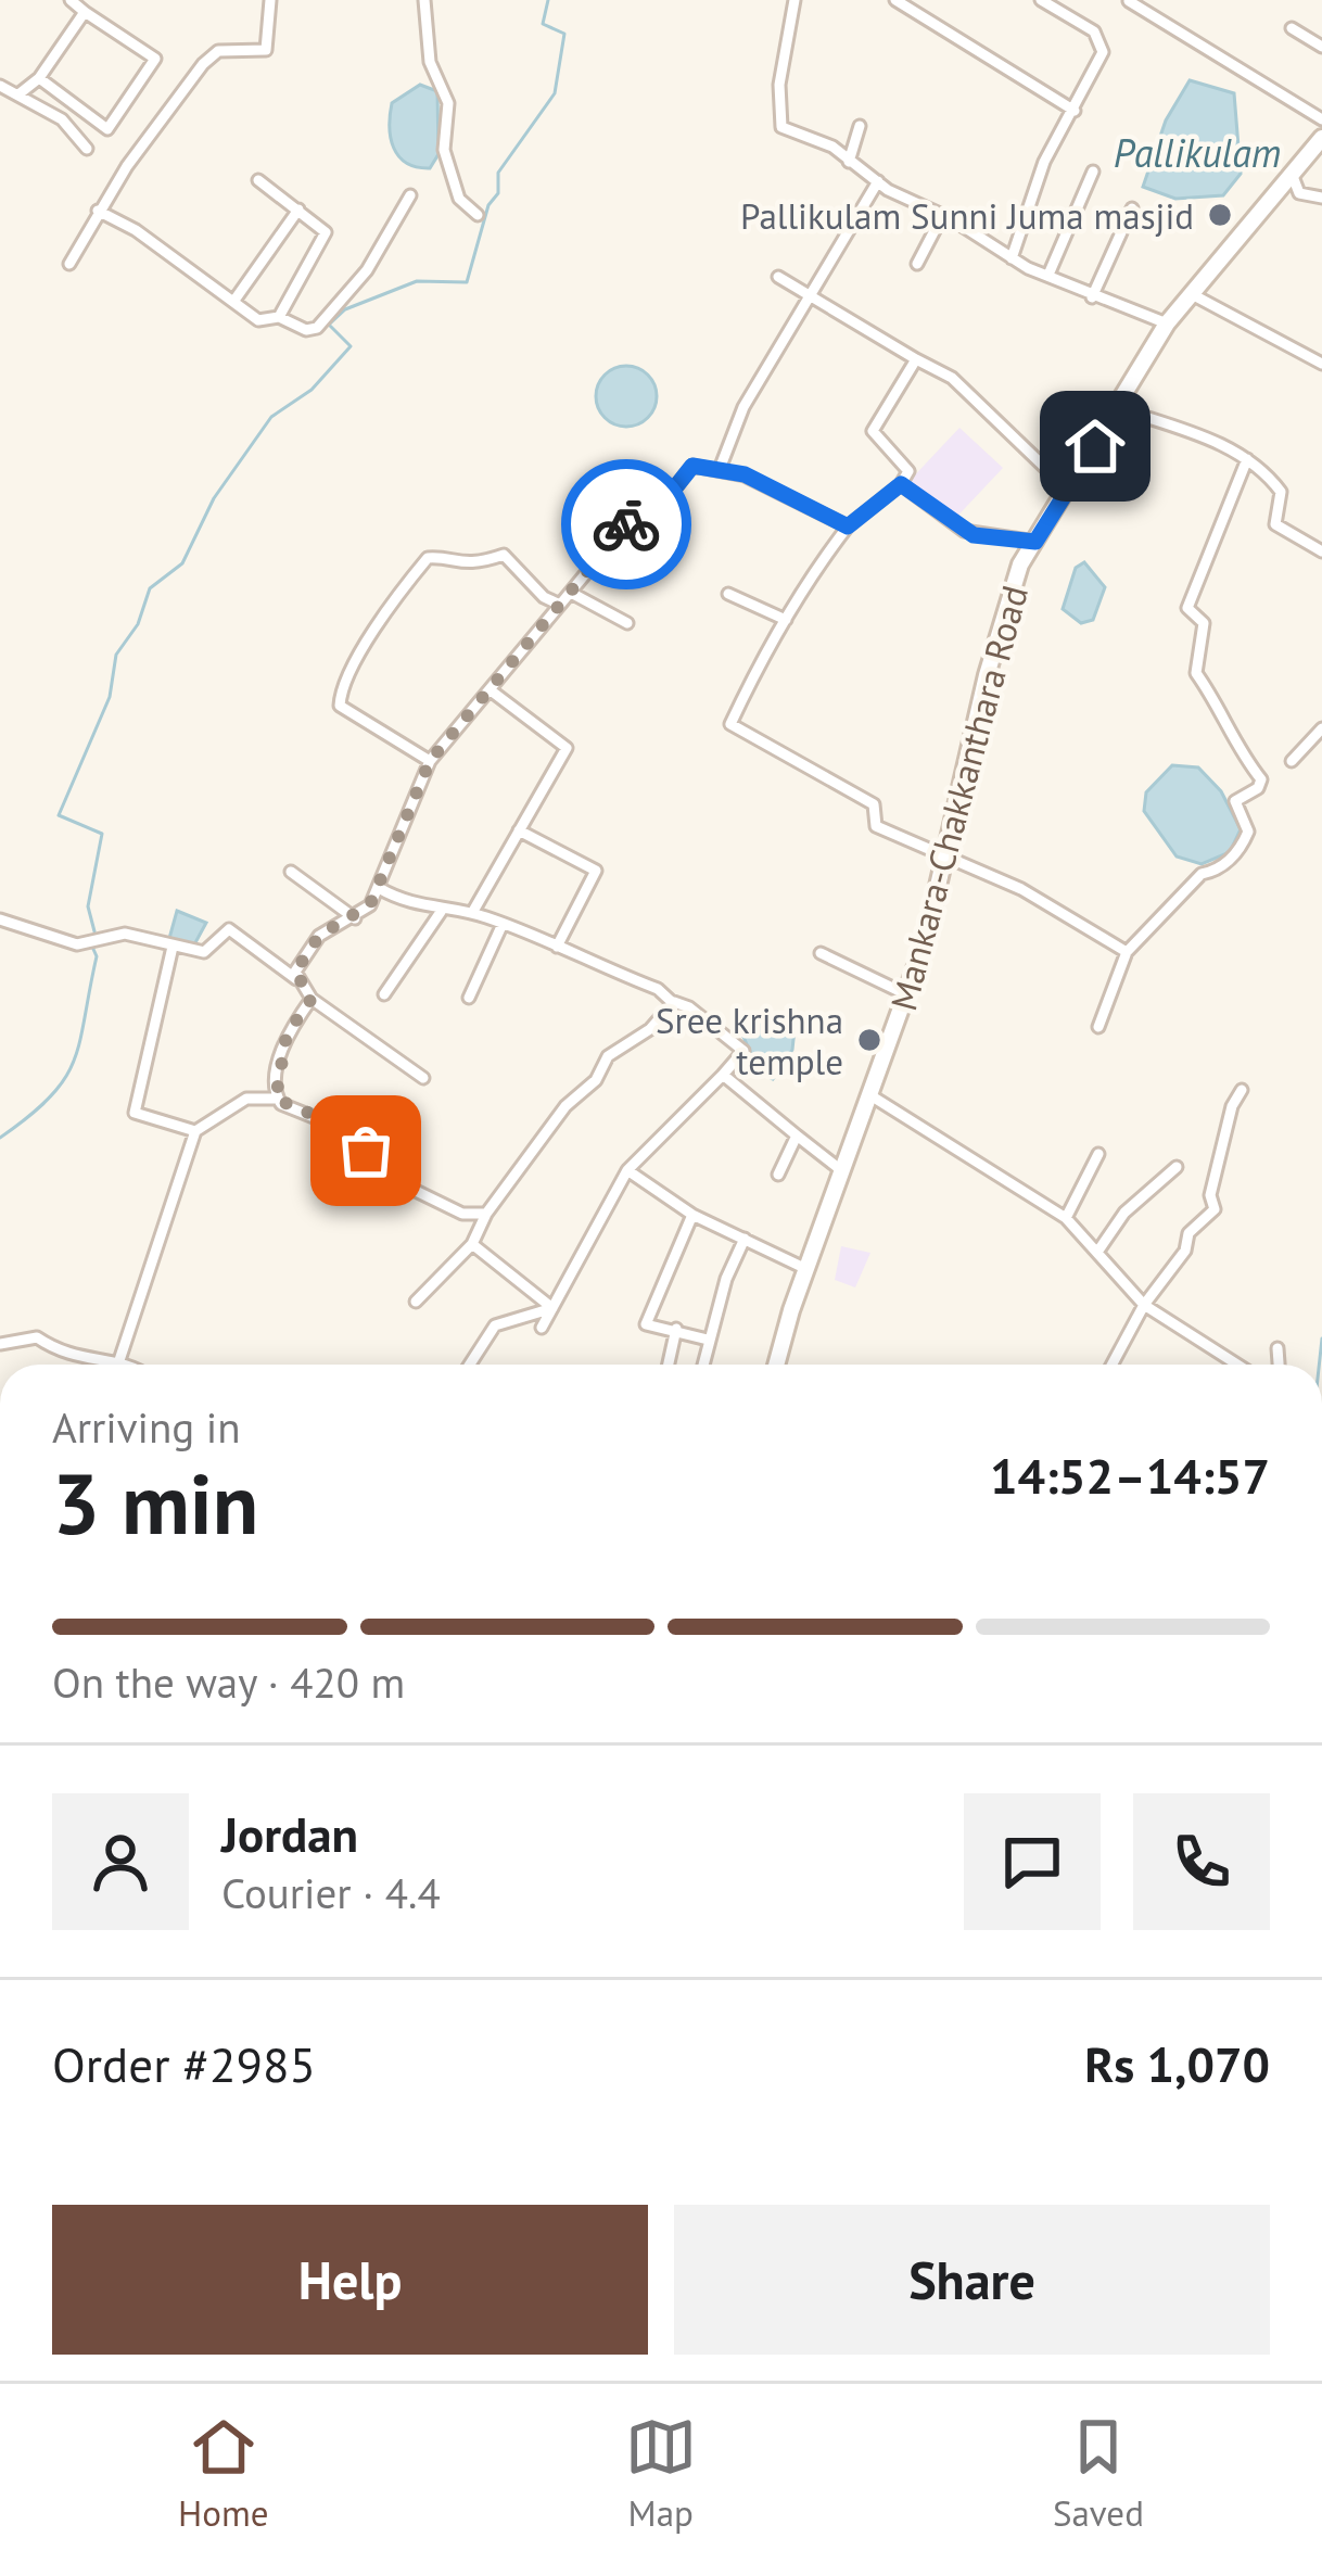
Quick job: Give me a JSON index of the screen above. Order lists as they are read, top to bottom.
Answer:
{
  "streets": {
    "main road": ["Mankara-Chakkanthara Road"]
  },
  "water": ["Pallikulam"],
  "places": ["Pallikulam Sunni Juma masjid", "Sree krishna temple"],
  "page": {
    "heading": ["3 min", "Arriving in", "14:52–14:57"],
    "panel": [
      "Jordan",
      "Courier · 4.4",
      "Order #2985",
      "Rs 1,070"
    ],
    "bar": "On the way · 420 m",
    "buttons": ["Help", "Share"],
    "tabs": ["Home", "Map", "Saved"]
  }
}
